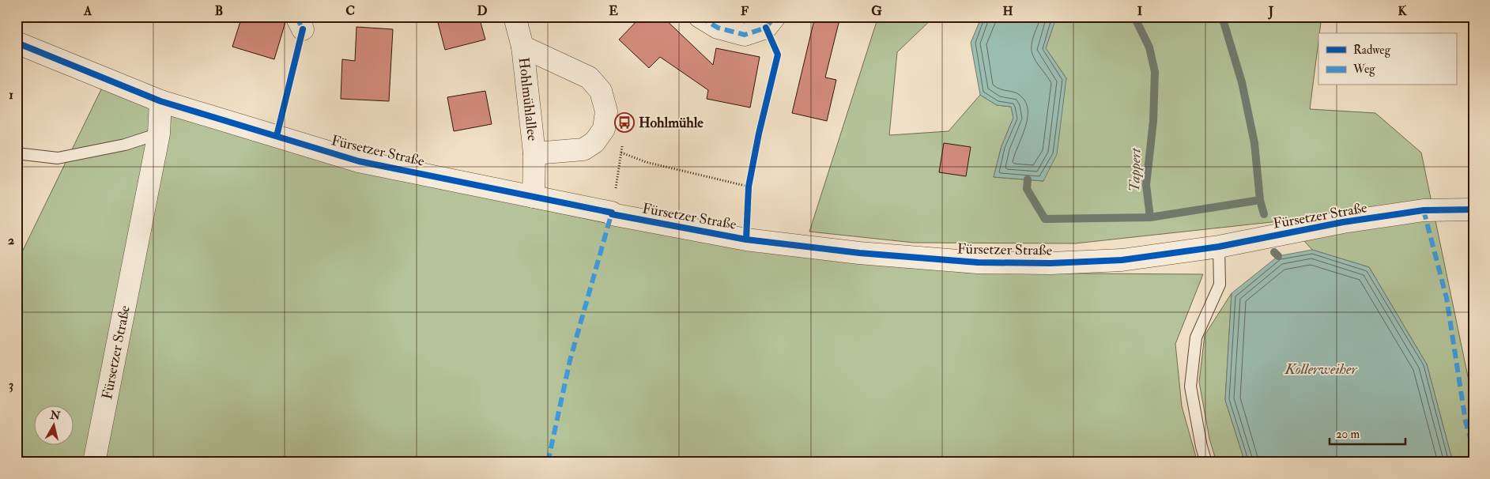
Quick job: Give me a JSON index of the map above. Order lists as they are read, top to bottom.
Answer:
{
  "streets": {
    "street": ["Hohlmühlallee", "Fürsetzer Straße"]
  },
  "crossings": [
    ["Hohlmühlallee", "Fürsetzer Straße"]
  ],
  "water": ["Tappert", "Kollerweiher"],
  "places": {
    "bus stop": ["Hohlmühle"]
  },
  "legend": ["Radweg", "Weg"],
  "scale_bar": "20 m",
  "north": "top",
  "grid": {
    "columns": [
      "A",
      "B",
      "C",
      "D",
      "E",
      "F",
      "G",
      "H",
      "I",
      "J",
      "K"
    ],
    "rows": ["1", "2", "3"]
  }
}
